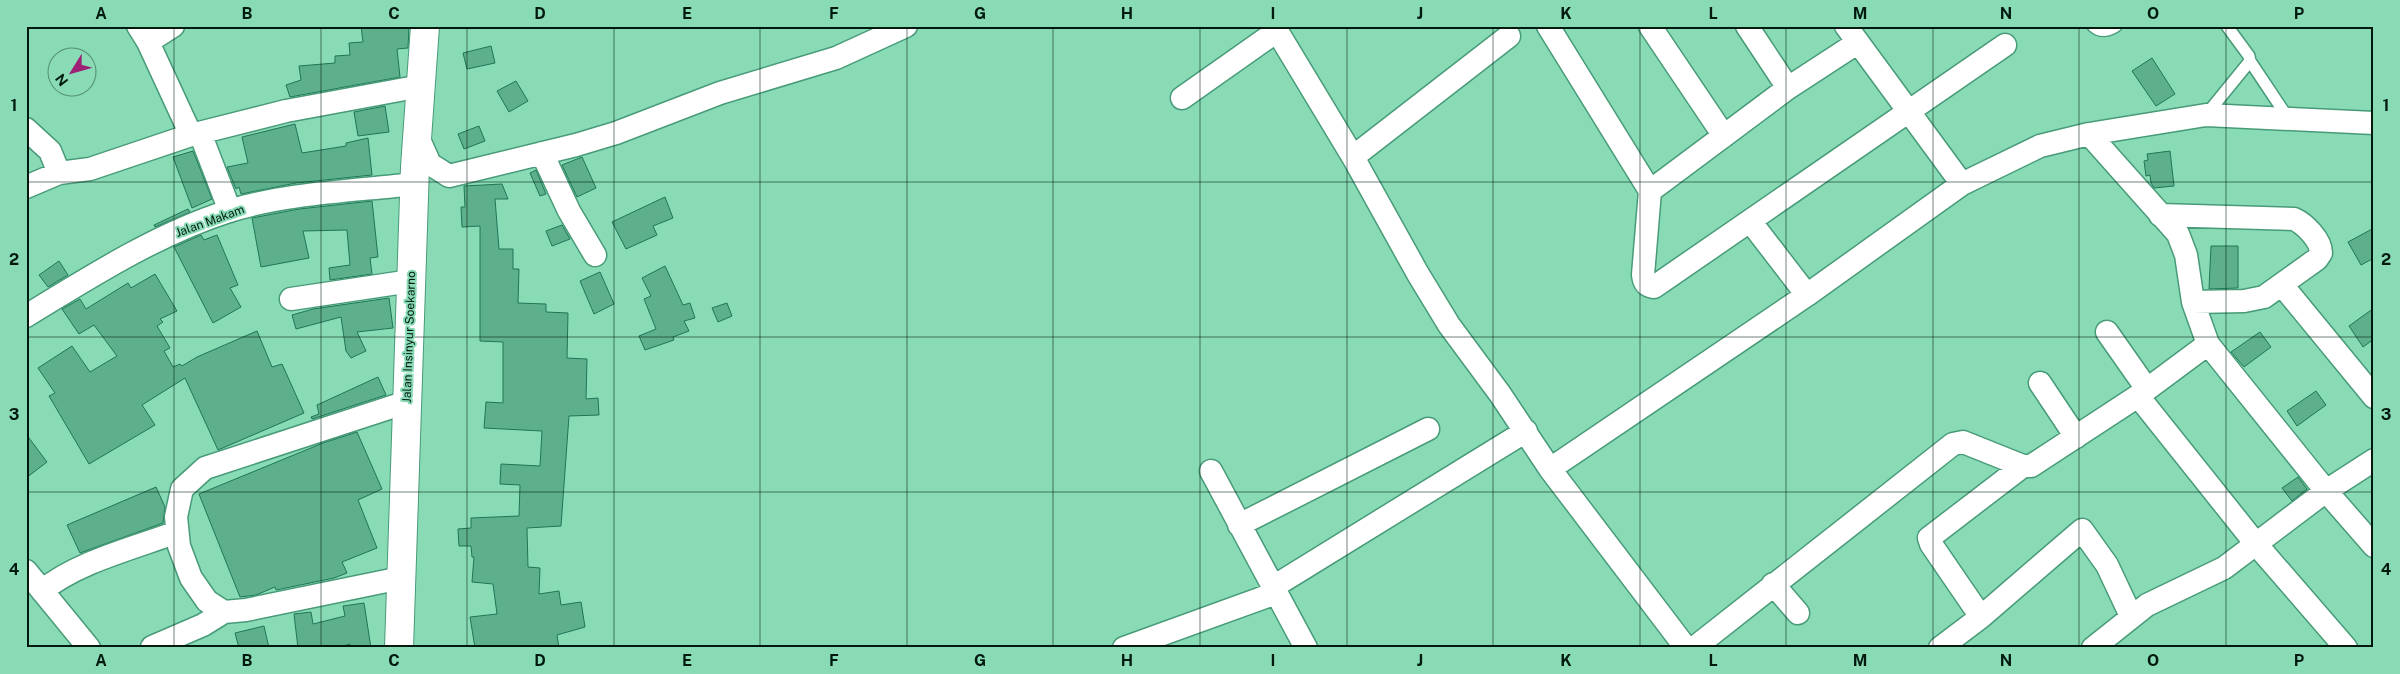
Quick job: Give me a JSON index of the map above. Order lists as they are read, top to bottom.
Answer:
{
  "streets": {
    "main road": ["Jalan Insinyur Soekarno"],
    "street": ["Jalan Makam"]
  },
  "crossings": [
    ["Jalan Makam", "Jalan Insinyur Soekarno"]
  ],
  "north": "bottom left",
  "grid": {
    "columns": [
      "A",
      "B",
      "C",
      "D",
      "E",
      "F",
      "G",
      "H",
      "I",
      "J",
      "K",
      "L",
      "M",
      "N",
      "O",
      "P"
    ],
    "rows": [
      "1",
      "2",
      "3",
      "4"
    ]
  }
}
